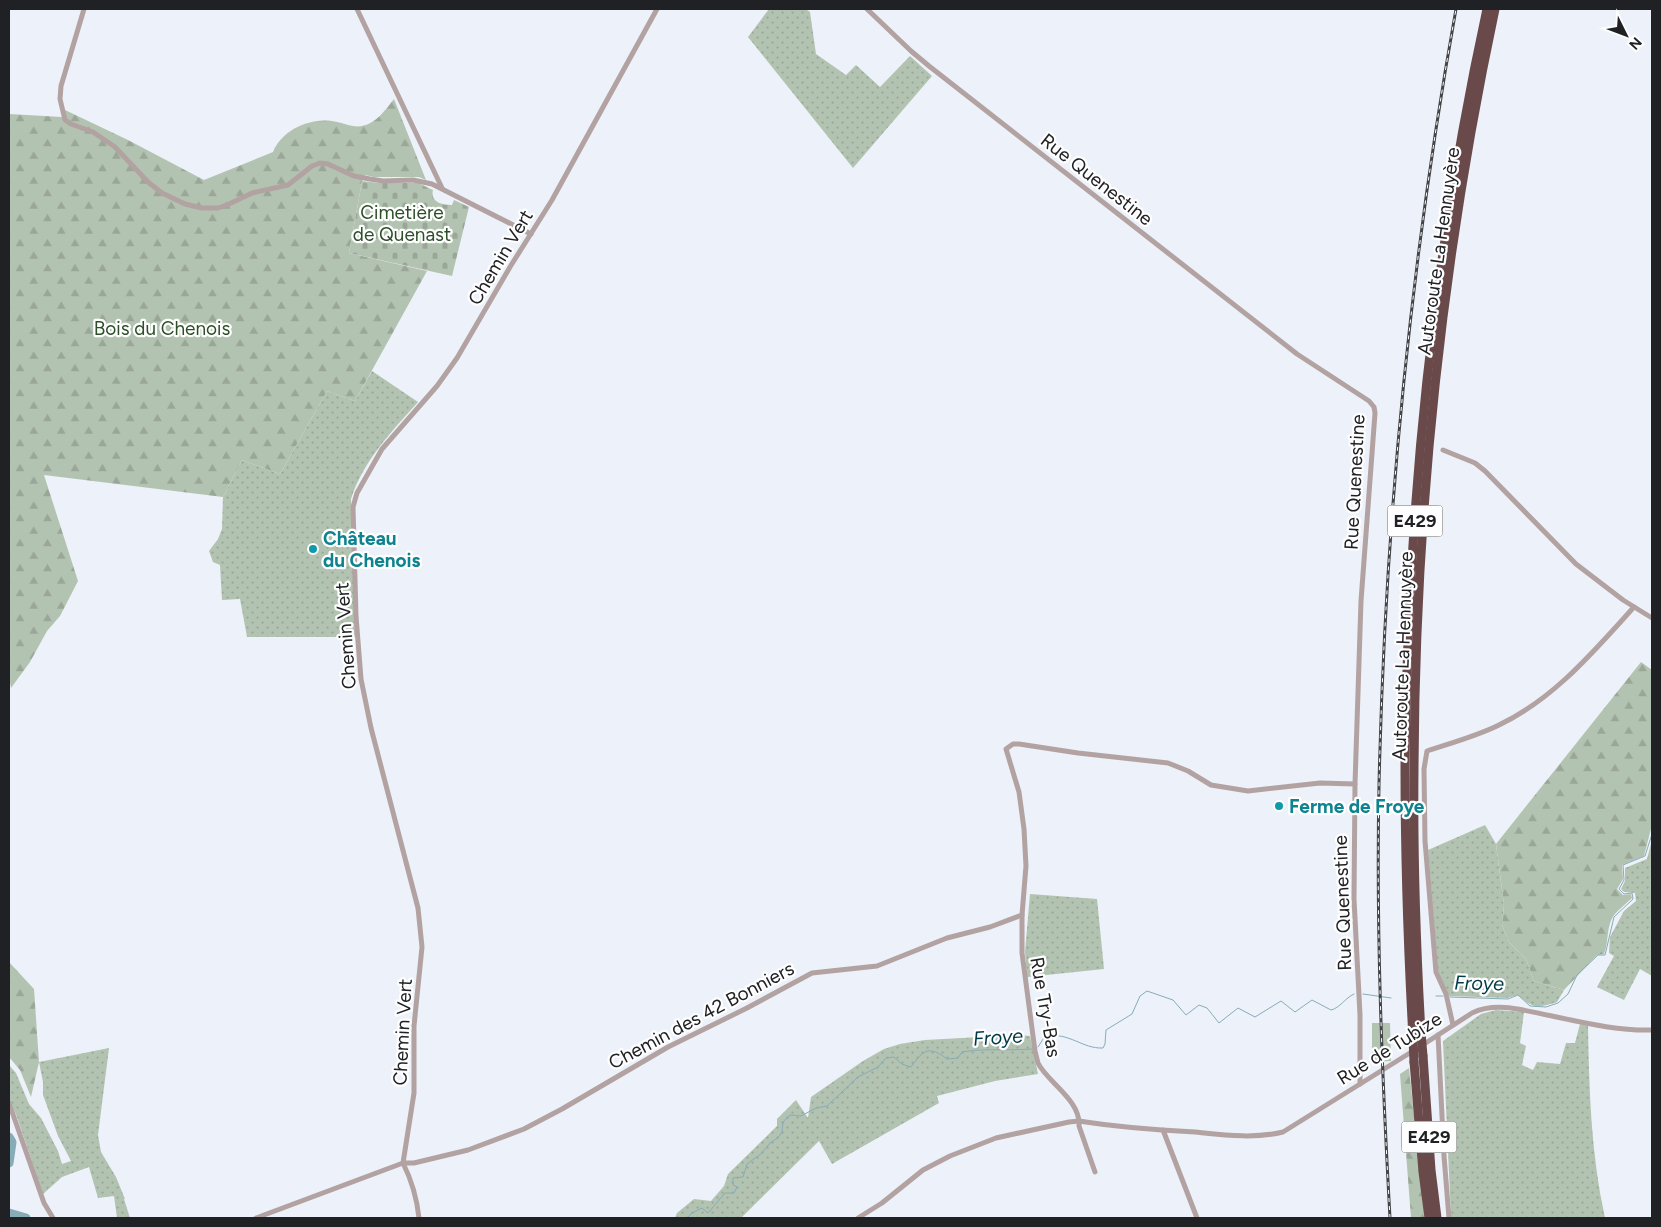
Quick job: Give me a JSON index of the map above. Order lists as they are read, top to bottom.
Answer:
{
  "streets": {
    "highway": ["Autoroute La Hennuyère", "E429"],
    "street": [
      "Rue Quenestine",
      "Chemin Vert",
      "Rue Try-Bas",
      "Chemin des 42 Bonniers",
      "Rue de Tubize"
    ]
  },
  "crossings": [
    ["Rue Quenestine", "Rue Try-Bas"],
    ["Rue Quenestine", "Rue de Tubize"],
    ["Chemin Vert", "Chemin des 42 Bonniers"],
    ["Rue Try-Bas", "Chemin des 42 Bonniers"]
  ],
  "water": ["Froye"],
  "parks": ["Cimetière de Quenast", "Bois du Chenois"],
  "places": ["Château du Chenois", "Ferme de Froye"],
  "north": "bottom right"
}
